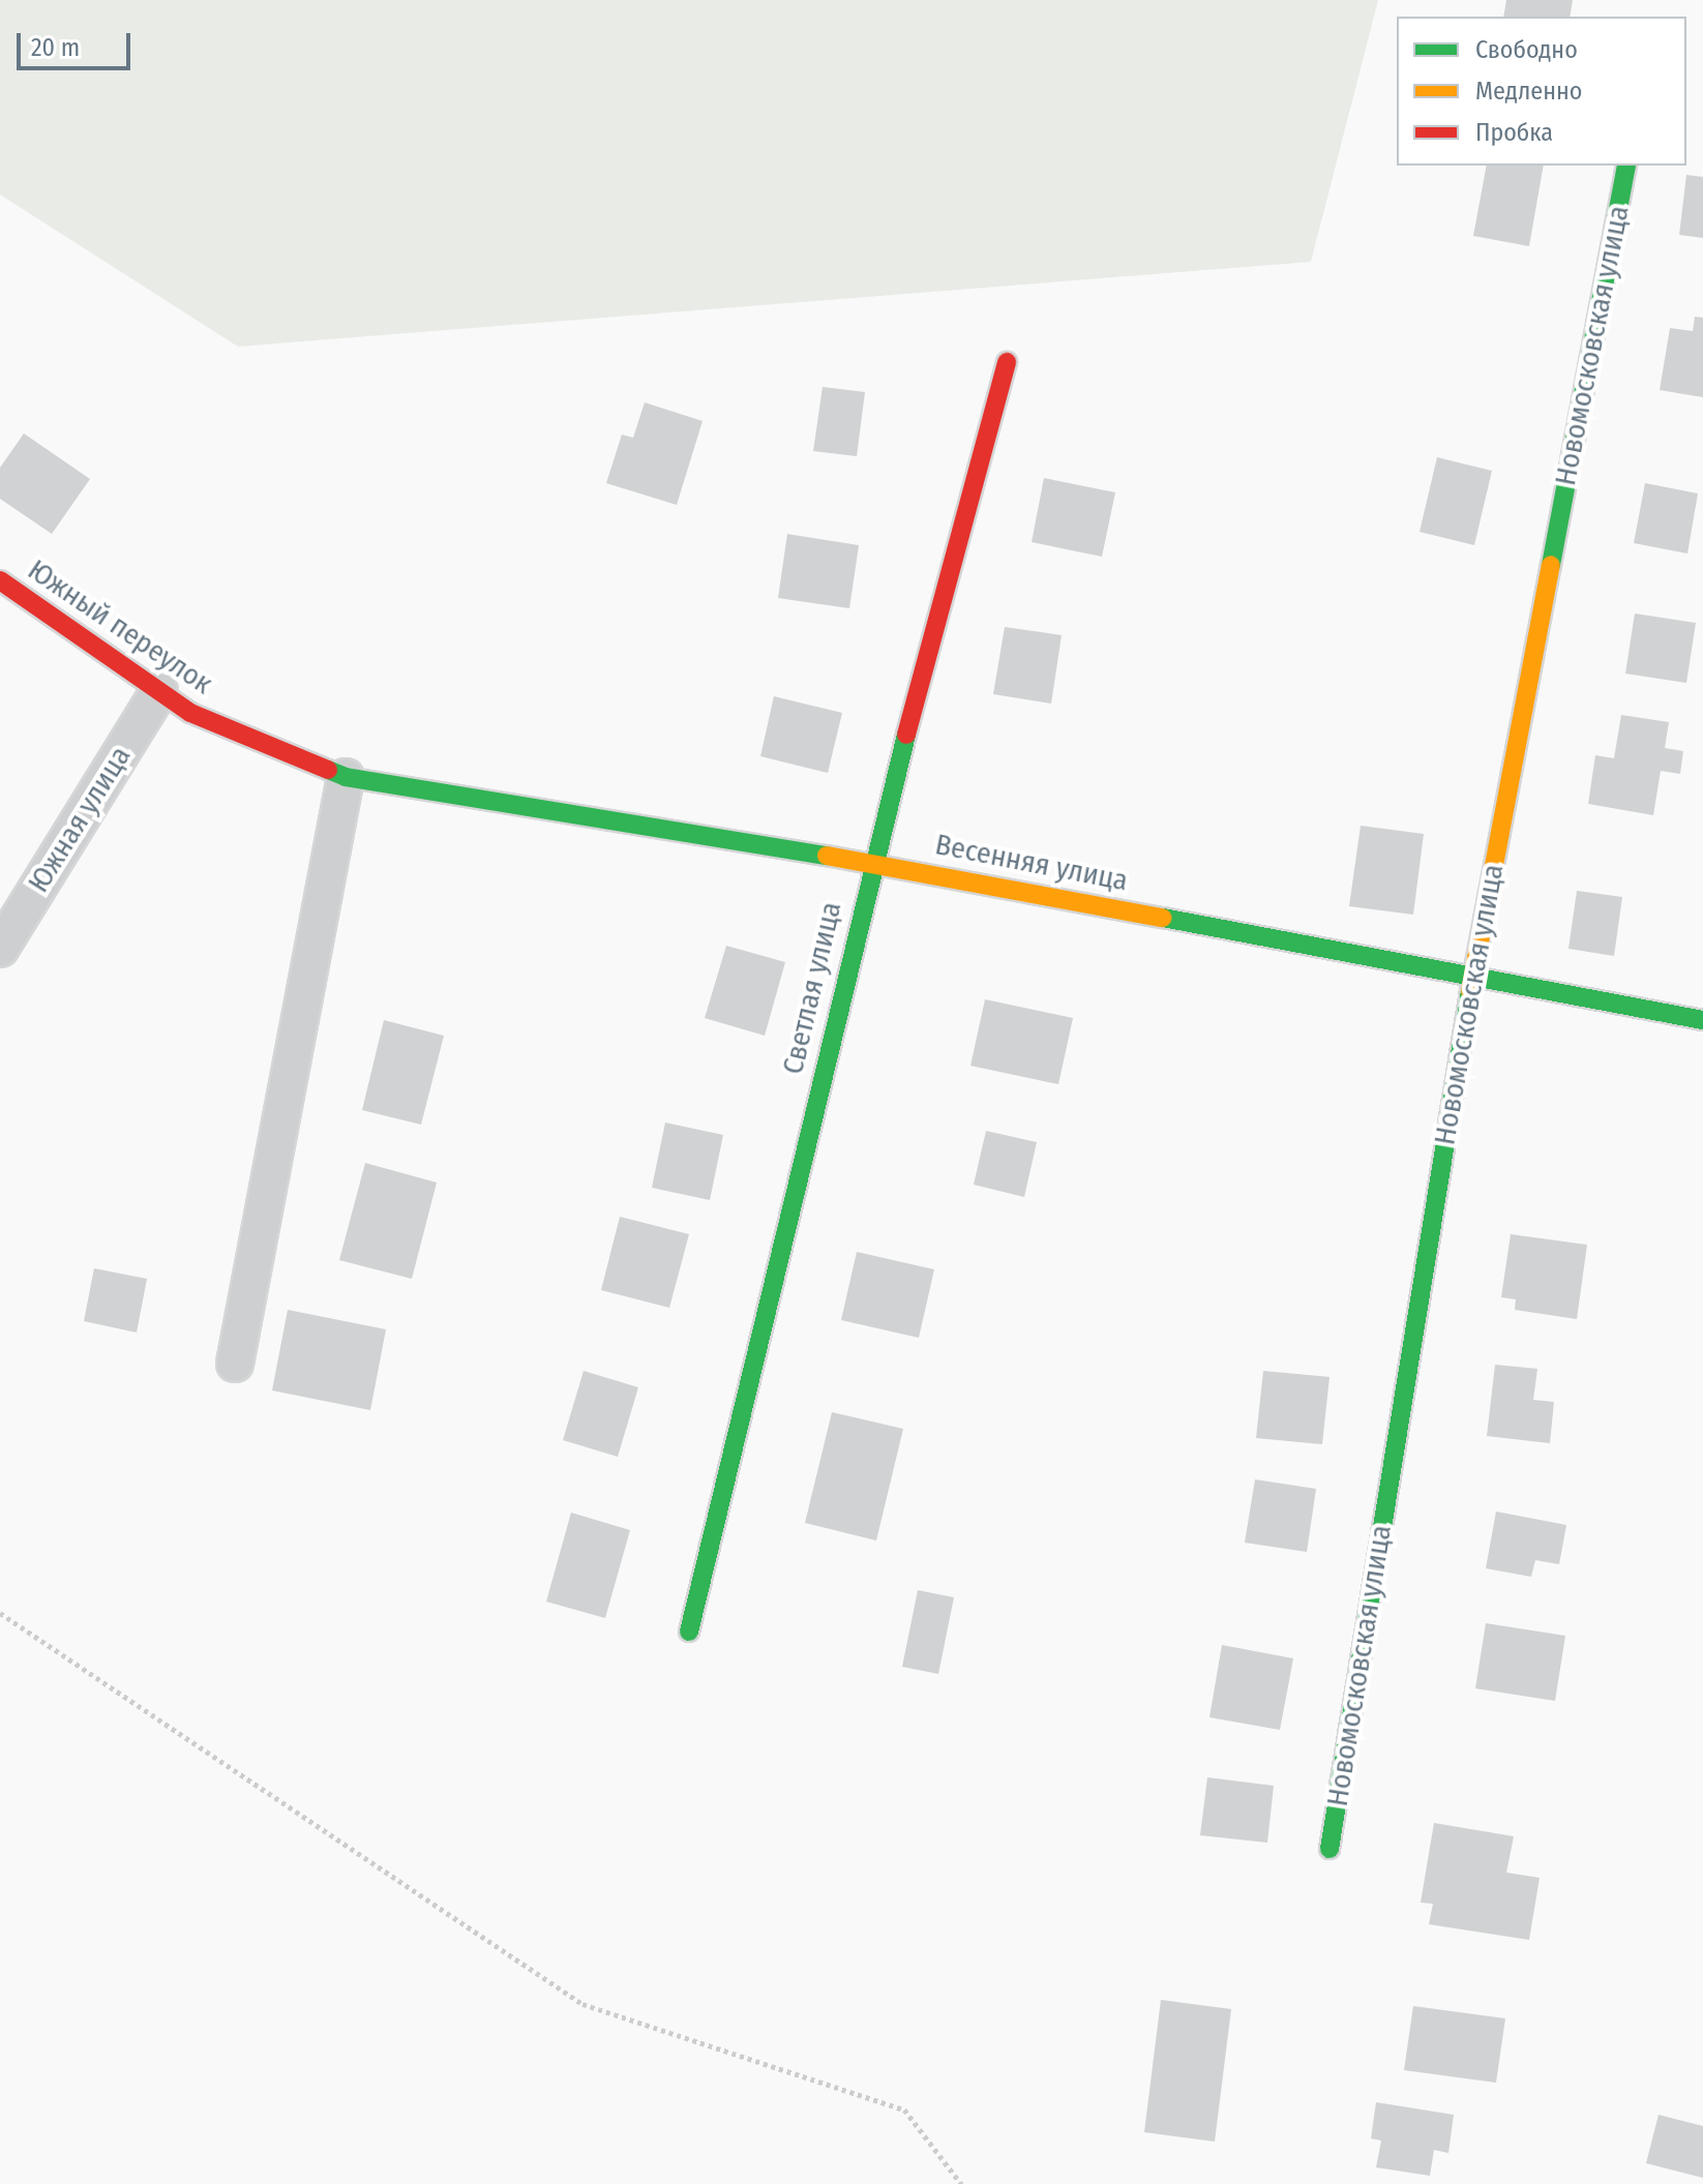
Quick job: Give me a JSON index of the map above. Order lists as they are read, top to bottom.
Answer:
{
  "streets": {
    "street": [
      "Новомосковская улица",
      "Южный переулок",
      "Южная улица",
      "Весенняя улица",
      "Светлая улица"
    ]
  },
  "crossings": [
    ["Новомосковская улица", "Весенняя улица"],
    ["Южный переулок", "Южная улица"],
    ["Южный переулок", "Весенняя улица"],
    ["Весенняя улица", "Светлая улица"]
  ],
  "legend": ["Свободно", "Медленно", "Пробка"],
  "scale_bar": "20 m"
}
